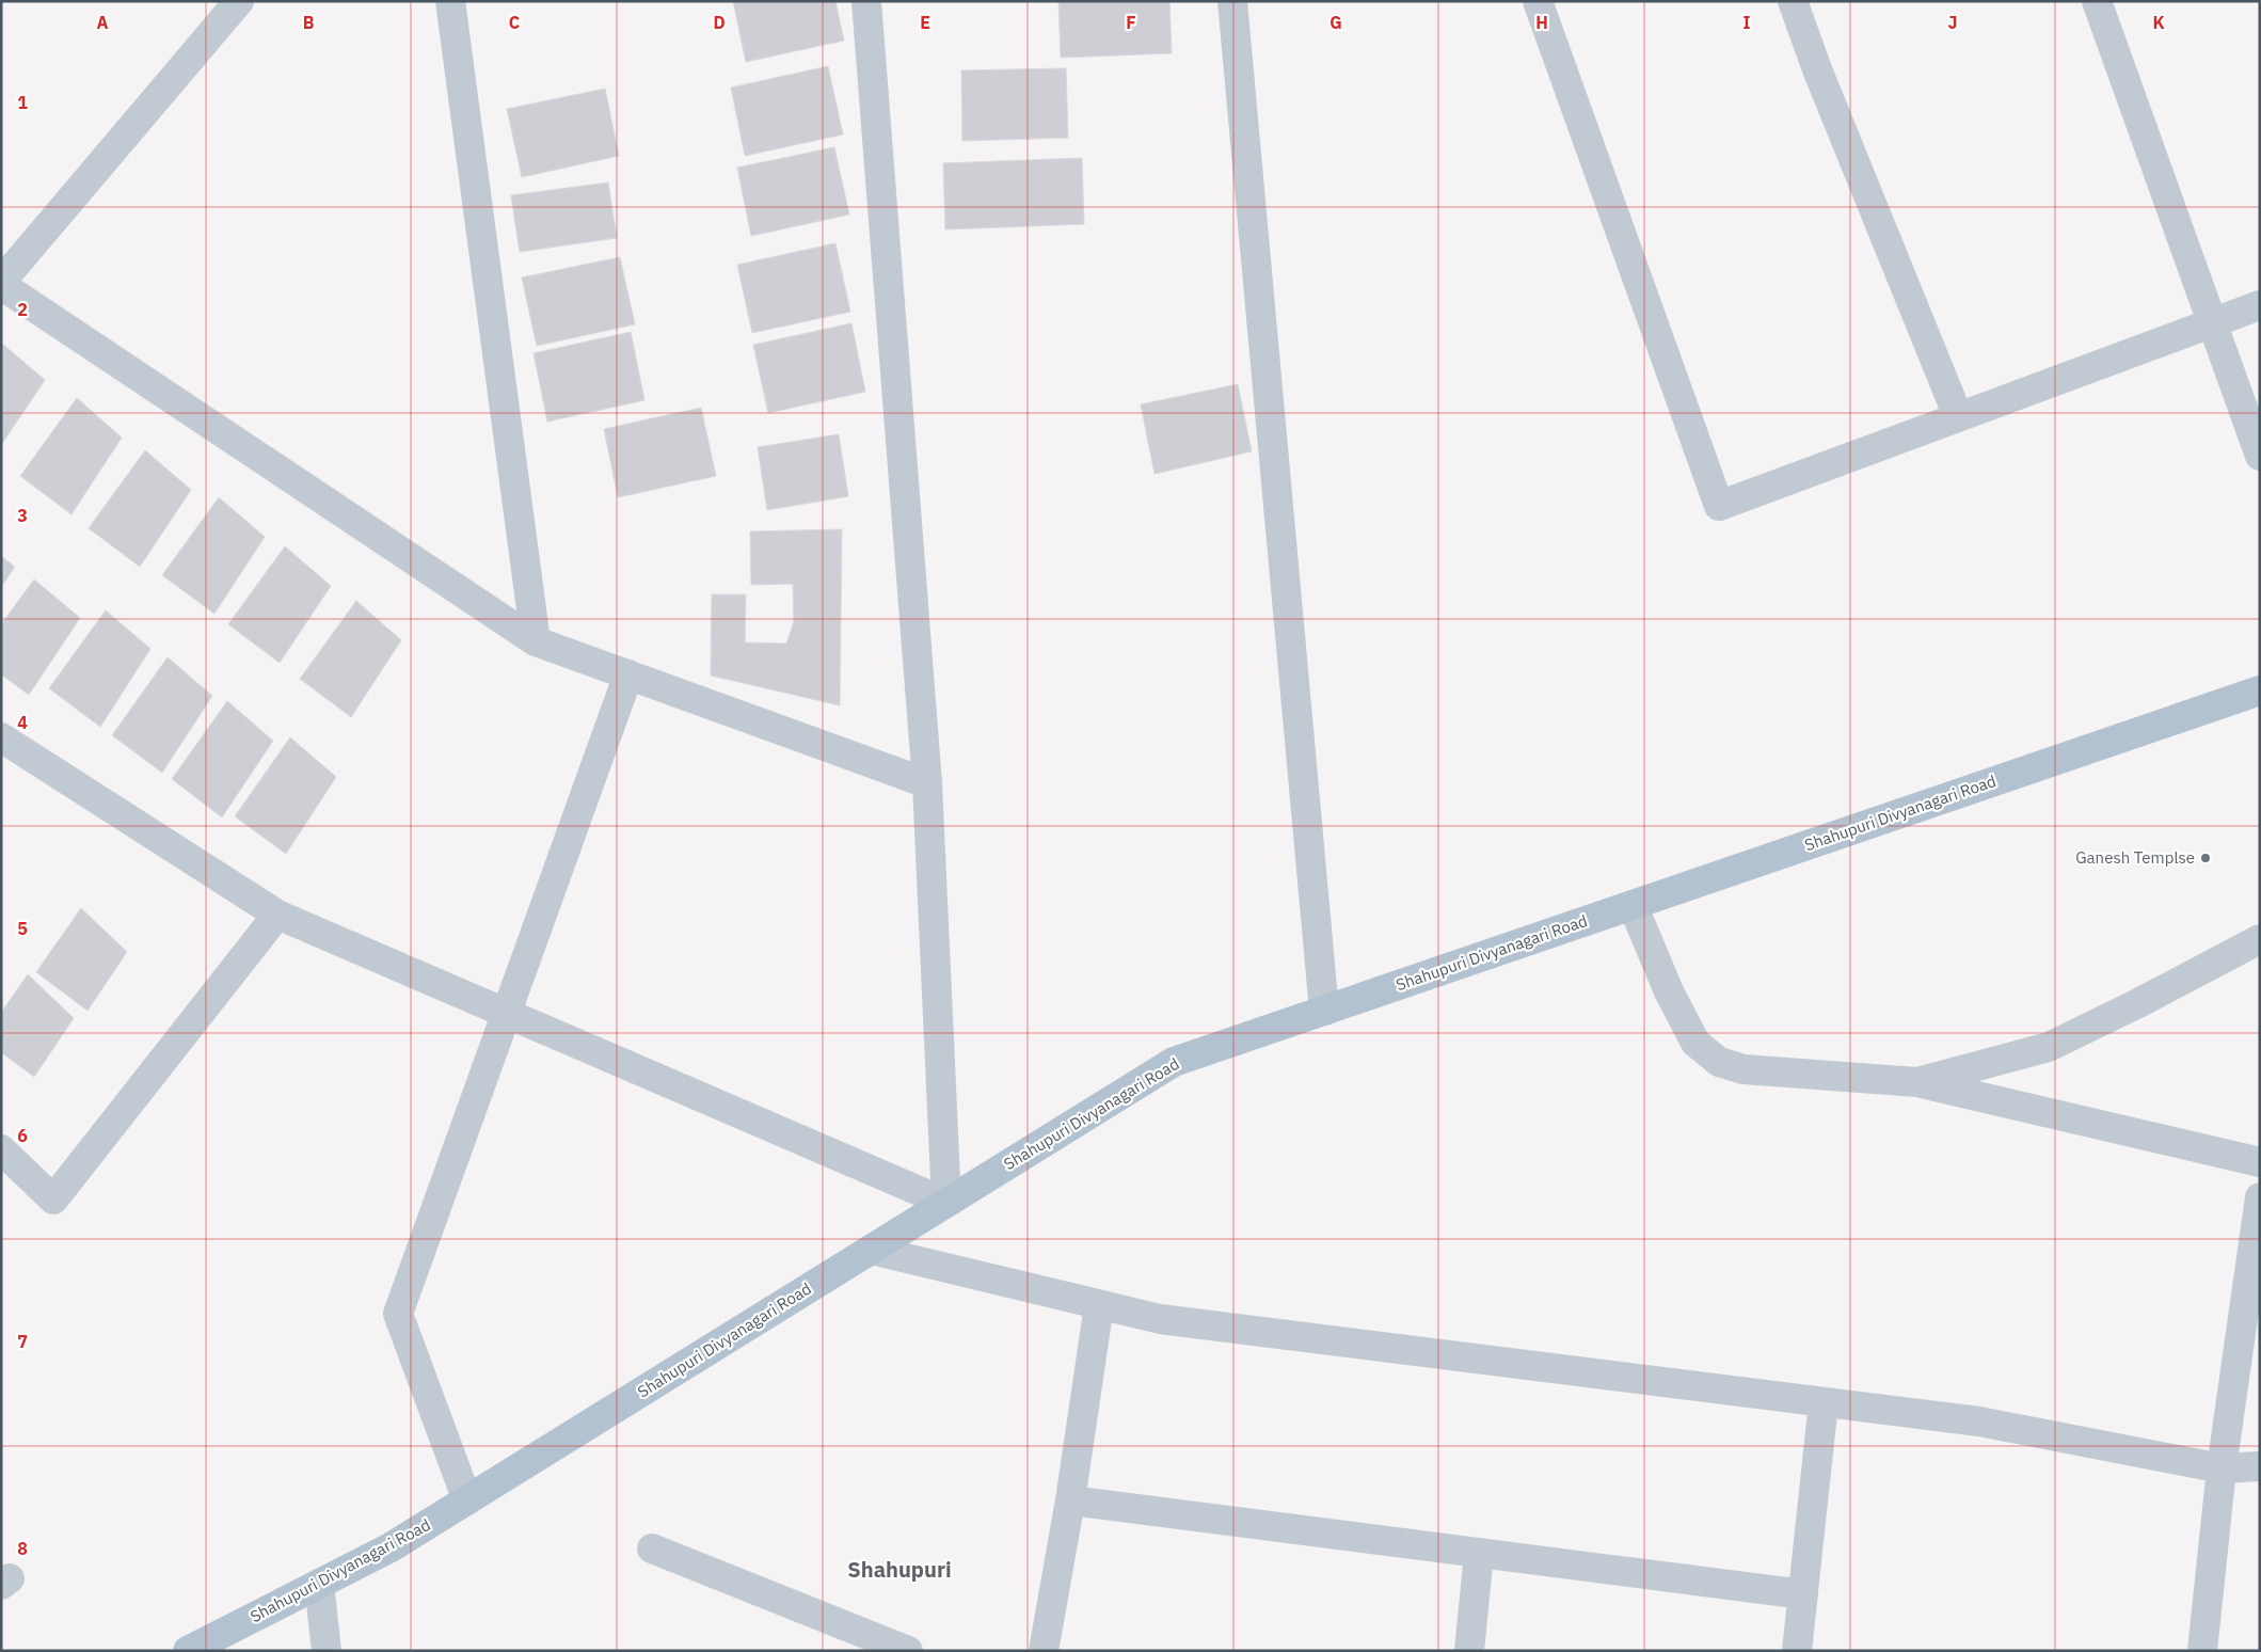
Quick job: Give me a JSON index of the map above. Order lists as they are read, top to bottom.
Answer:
{
  "streets": {
    "main road": ["Shahupuri Divyanagari Road"]
  },
  "districts": ["Shahupuri"],
  "places": ["Ganesh Templse"],
  "grid": {
    "columns": [
      "A",
      "B",
      "C",
      "D",
      "E",
      "F",
      "G",
      "H",
      "I",
      "J",
      "K"
    ],
    "rows": [
      "1",
      "2",
      "3",
      "4",
      "5",
      "6",
      "7",
      "8"
    ]
  }
}
